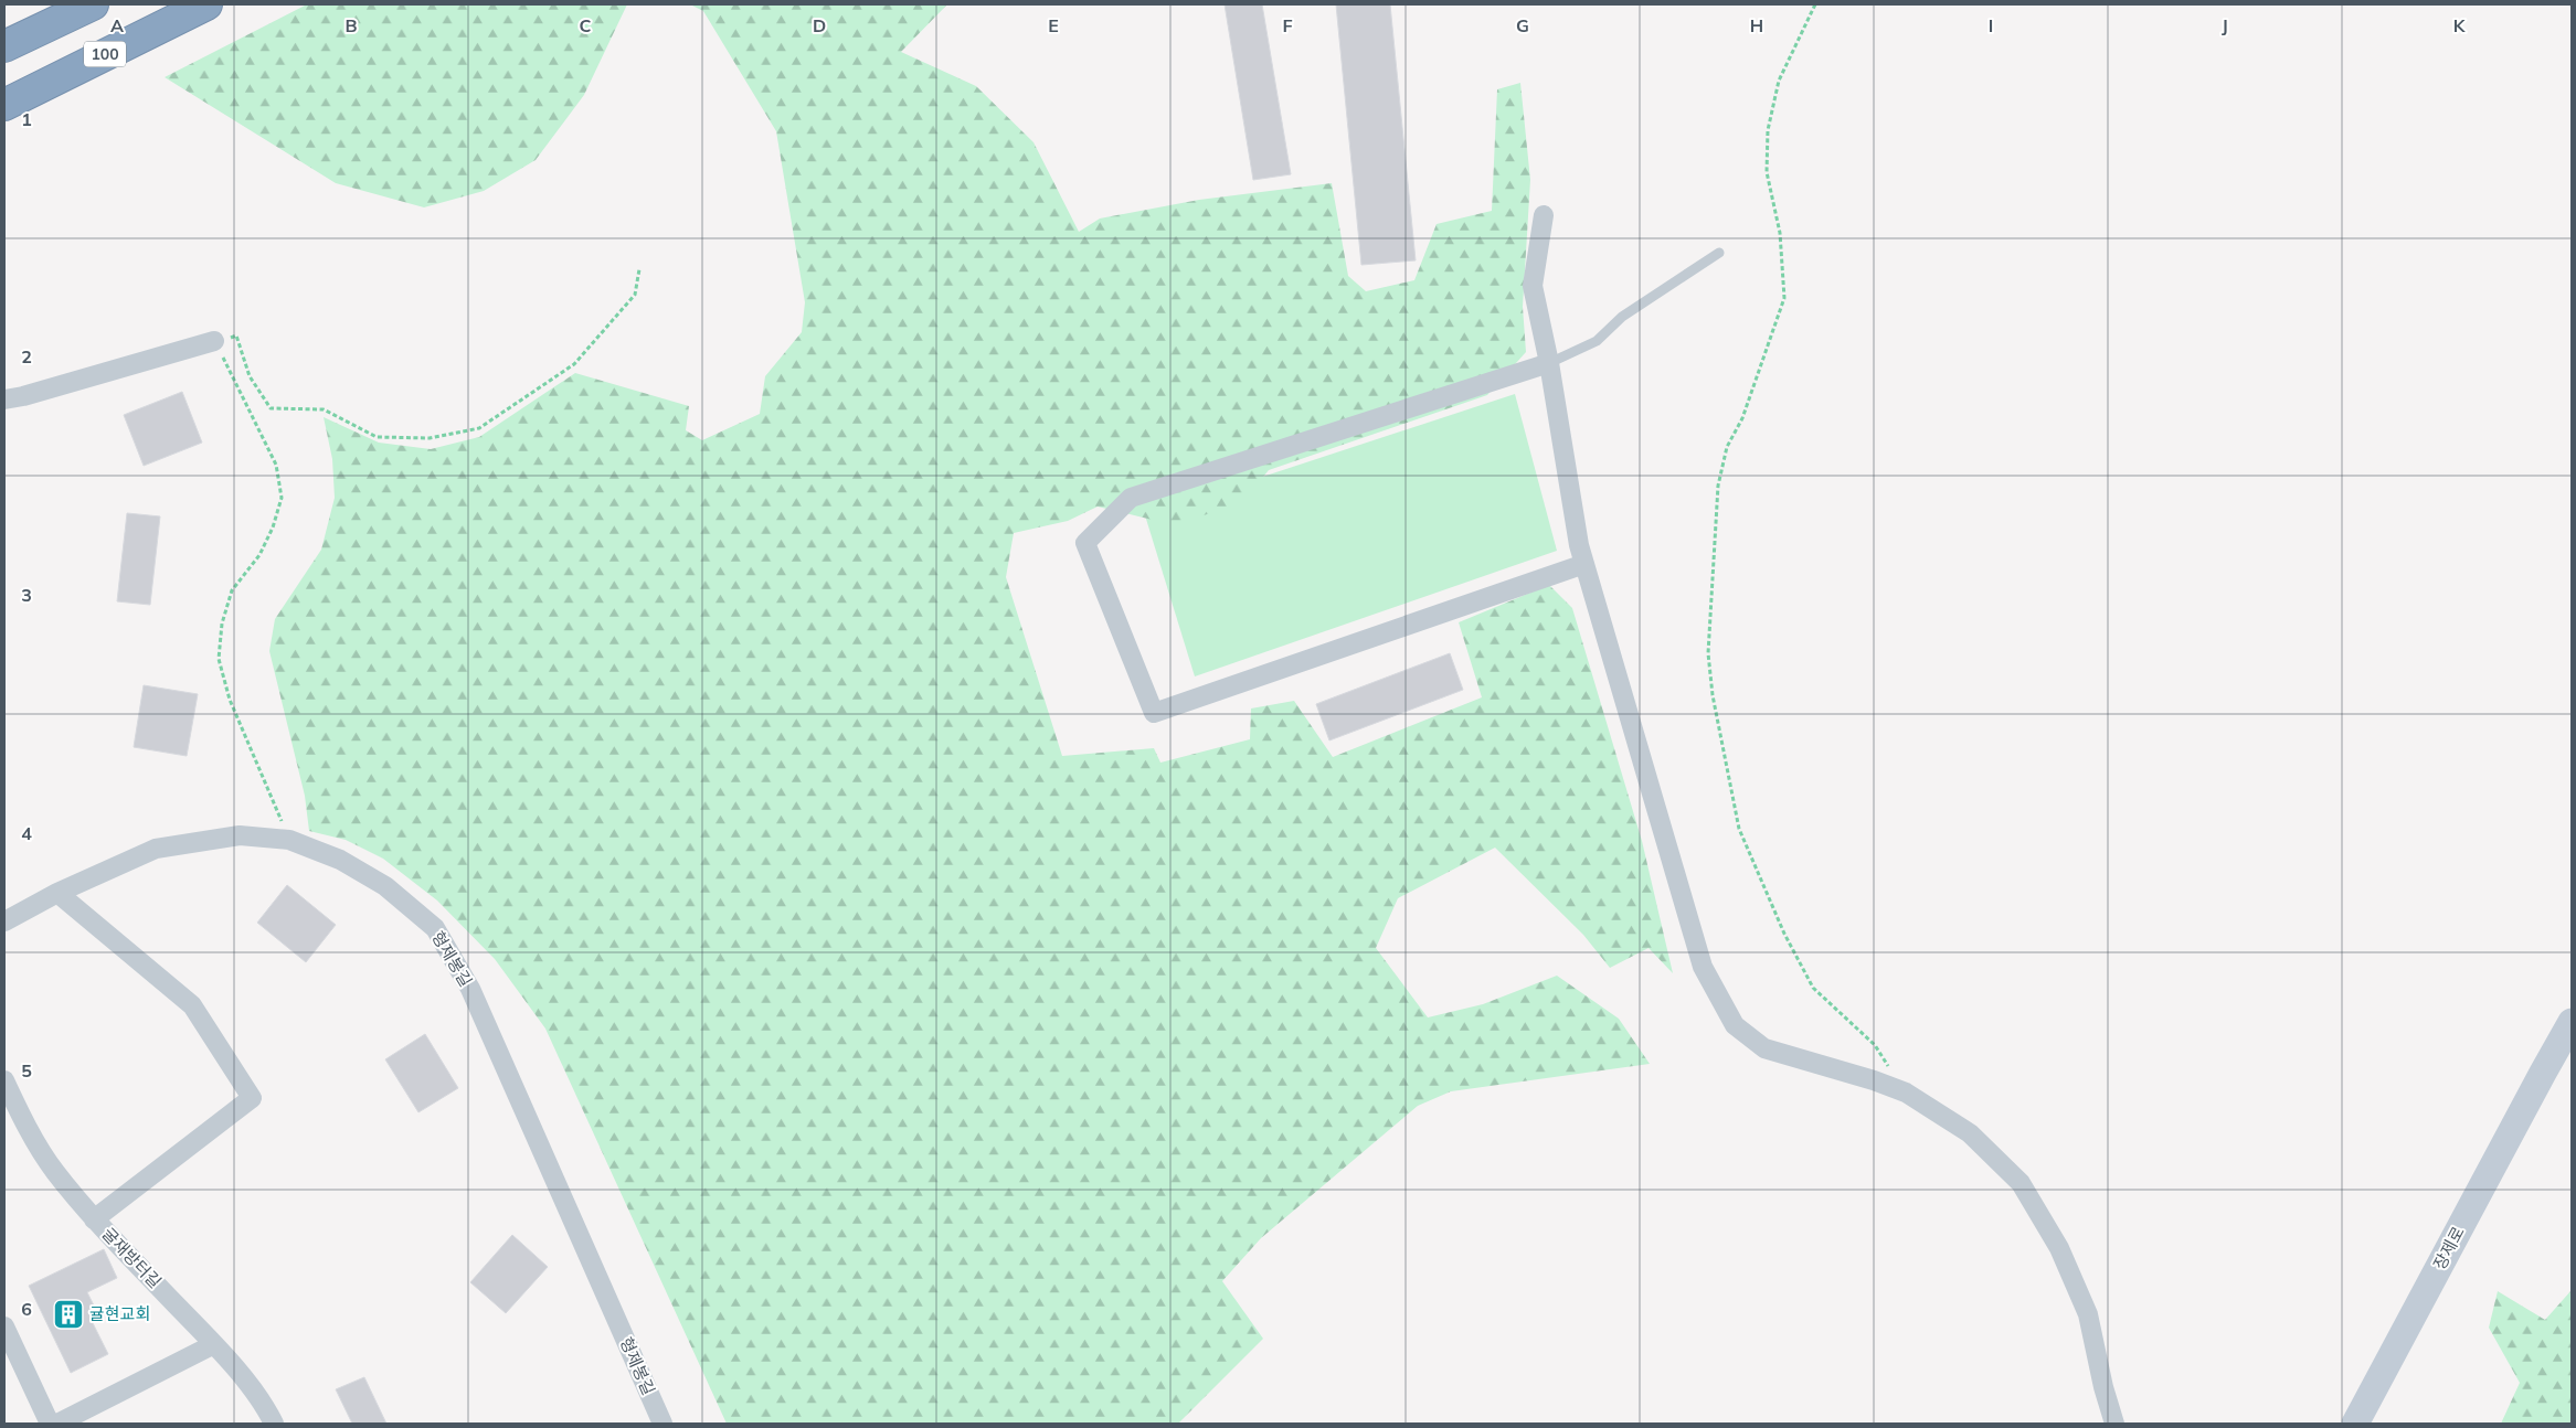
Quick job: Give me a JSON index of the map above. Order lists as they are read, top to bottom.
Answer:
{
  "streets": {
    "highway": ["100"],
    "main road": ["장제로"],
    "street": ["형제봉길", "굴재방터길"]
  },
  "places": {
    "building": ["귤현교회"]
  },
  "grid": {
    "columns": [
      "A",
      "B",
      "C",
      "D",
      "E",
      "F",
      "G",
      "H",
      "I",
      "J",
      "K"
    ],
    "rows": [
      "1",
      "2",
      "3",
      "4",
      "5",
      "6"
    ]
  }
}
